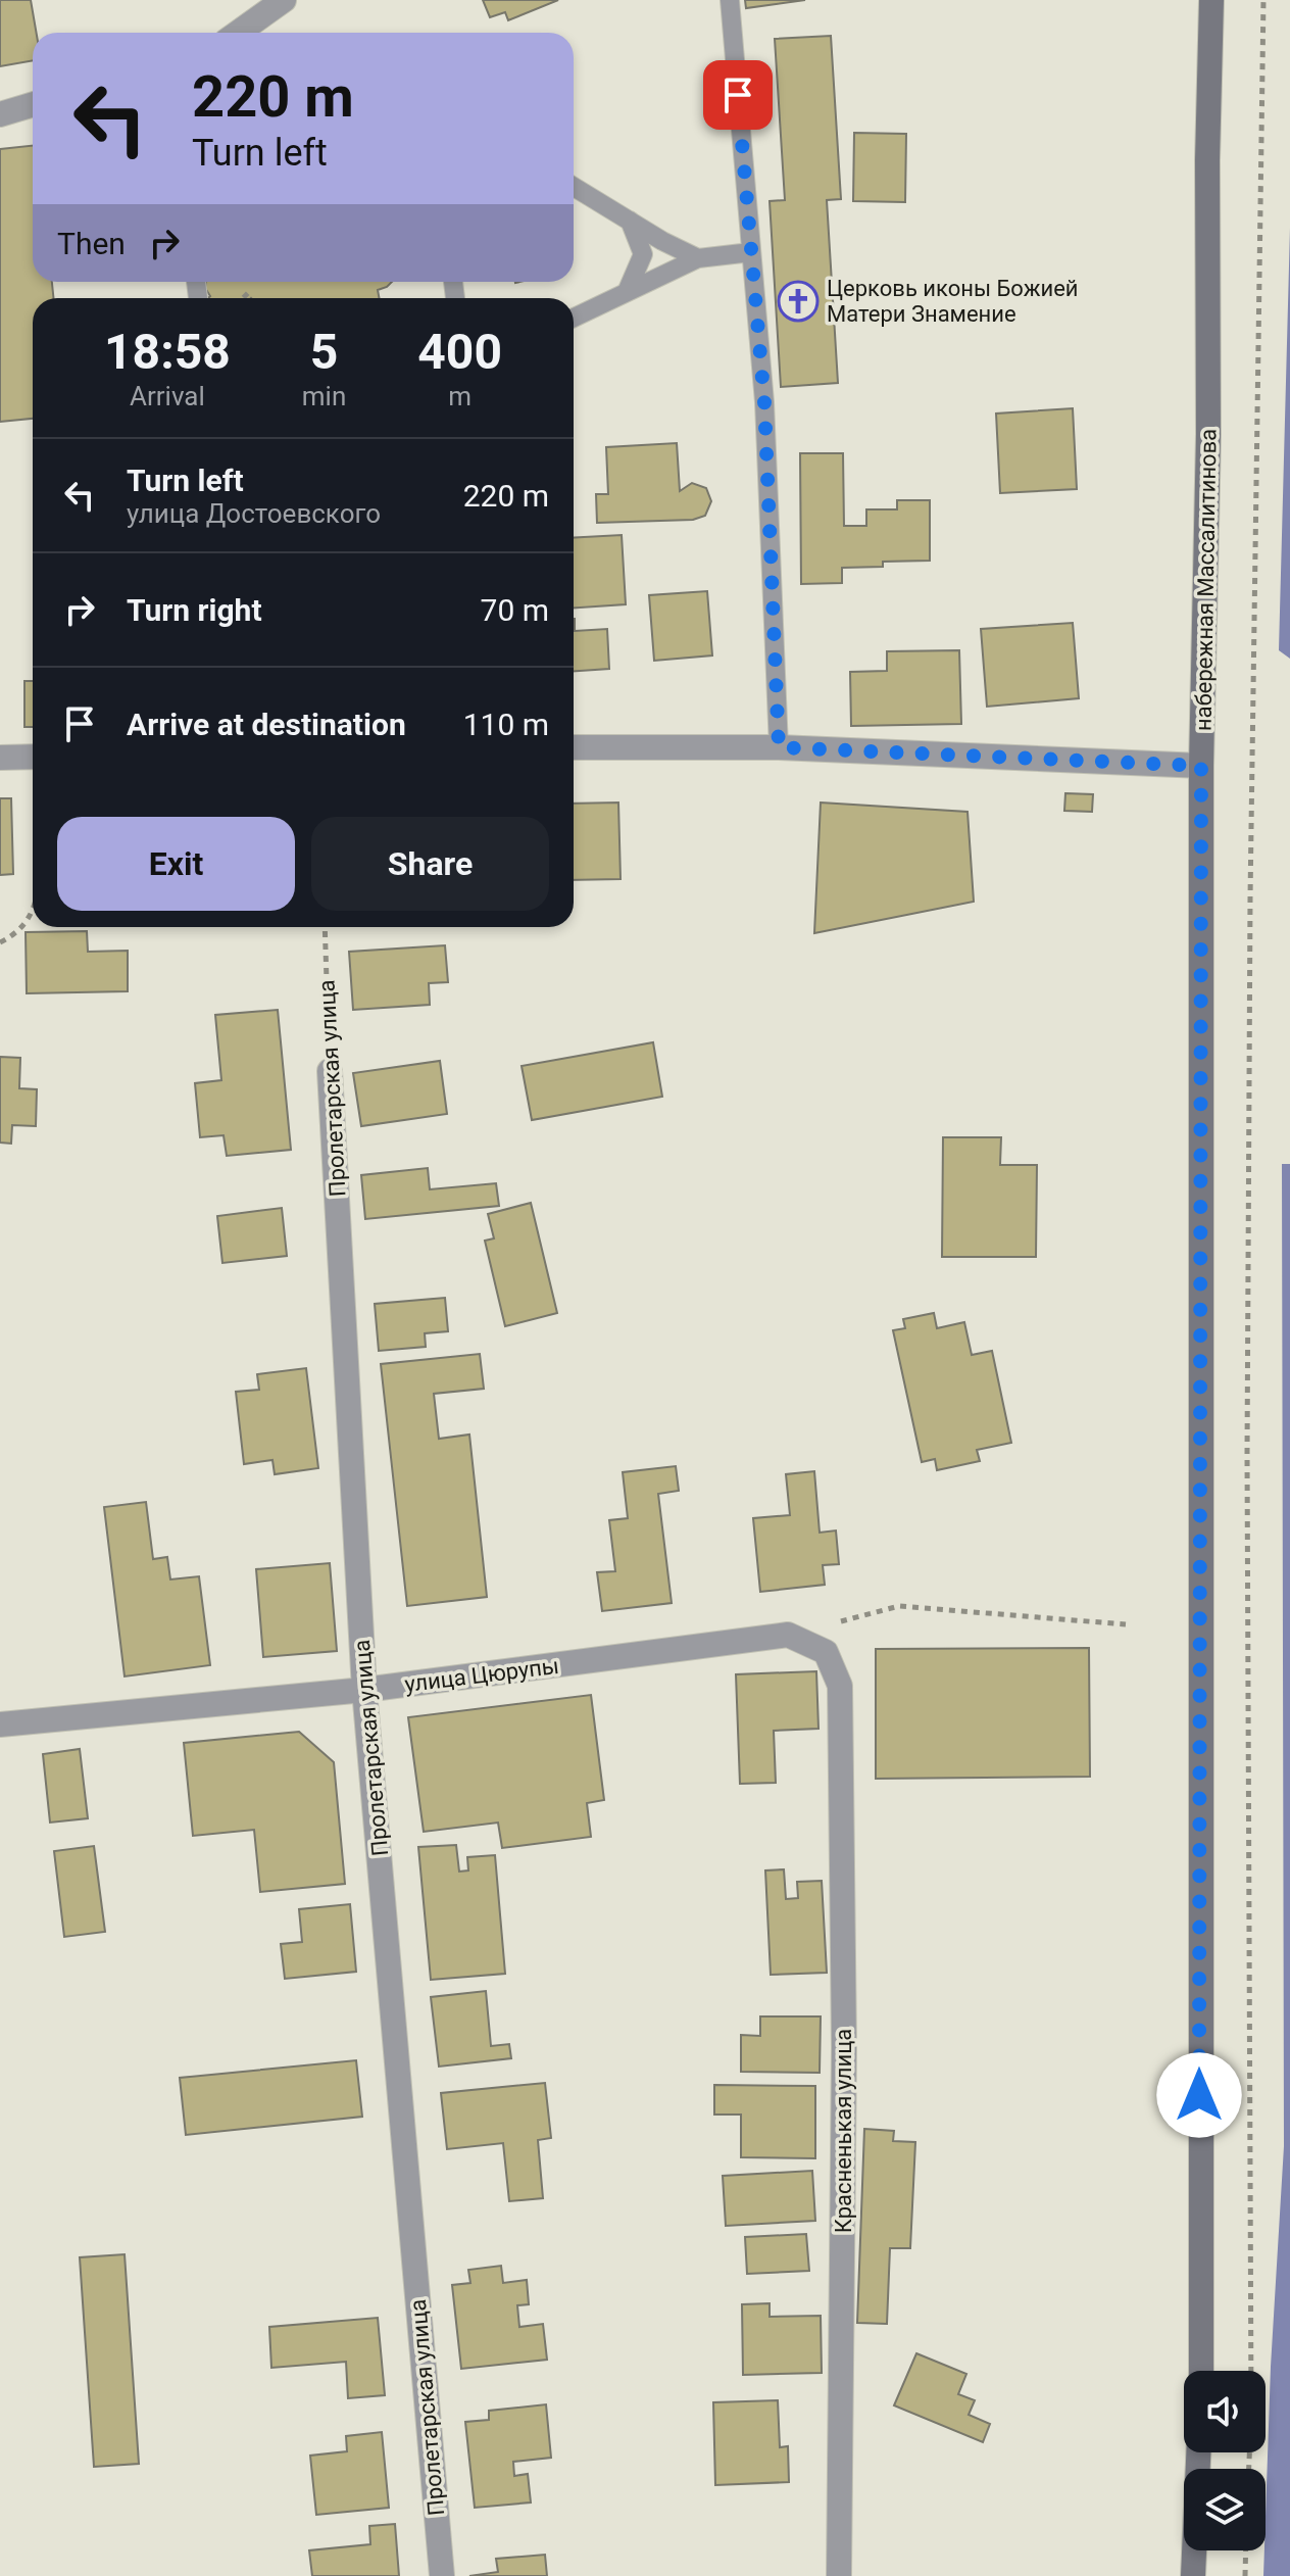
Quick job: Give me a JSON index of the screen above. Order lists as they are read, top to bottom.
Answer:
{
  "streets": {
    "main road": ["набережная Массалитинова"],
    "street": ["Пролетарская улица", "улица Цюрупы", "Красненькая улица"]
  },
  "crossings": [
    ["Пролетарская улица", "улица Цюрупы"],
    ["улица Цюрупы", "Красненькая улица"]
  ],
  "places": {
    "church": ["Церковь иконы Божией Матери Знамение"]
  },
  "page": {
    "turn": ["220 m", "Turn left"],
    "then": "Then",
    "eta": [
      "18:58",
      "Arrival",
      "5",
      "min",
      "400",
      "m"
    ],
    "list": [
      {
        "name": "Turn left",
        "note": "улица Достоевского",
        "value": "220 m"
      },
      {
        "name": "Turn right",
        "value": "70 m"
      },
      {
        "name": "Arrive at destination",
        "value": "110 m"
      }
    ],
    "buttons": ["Exit", "Share"]
  }
}
